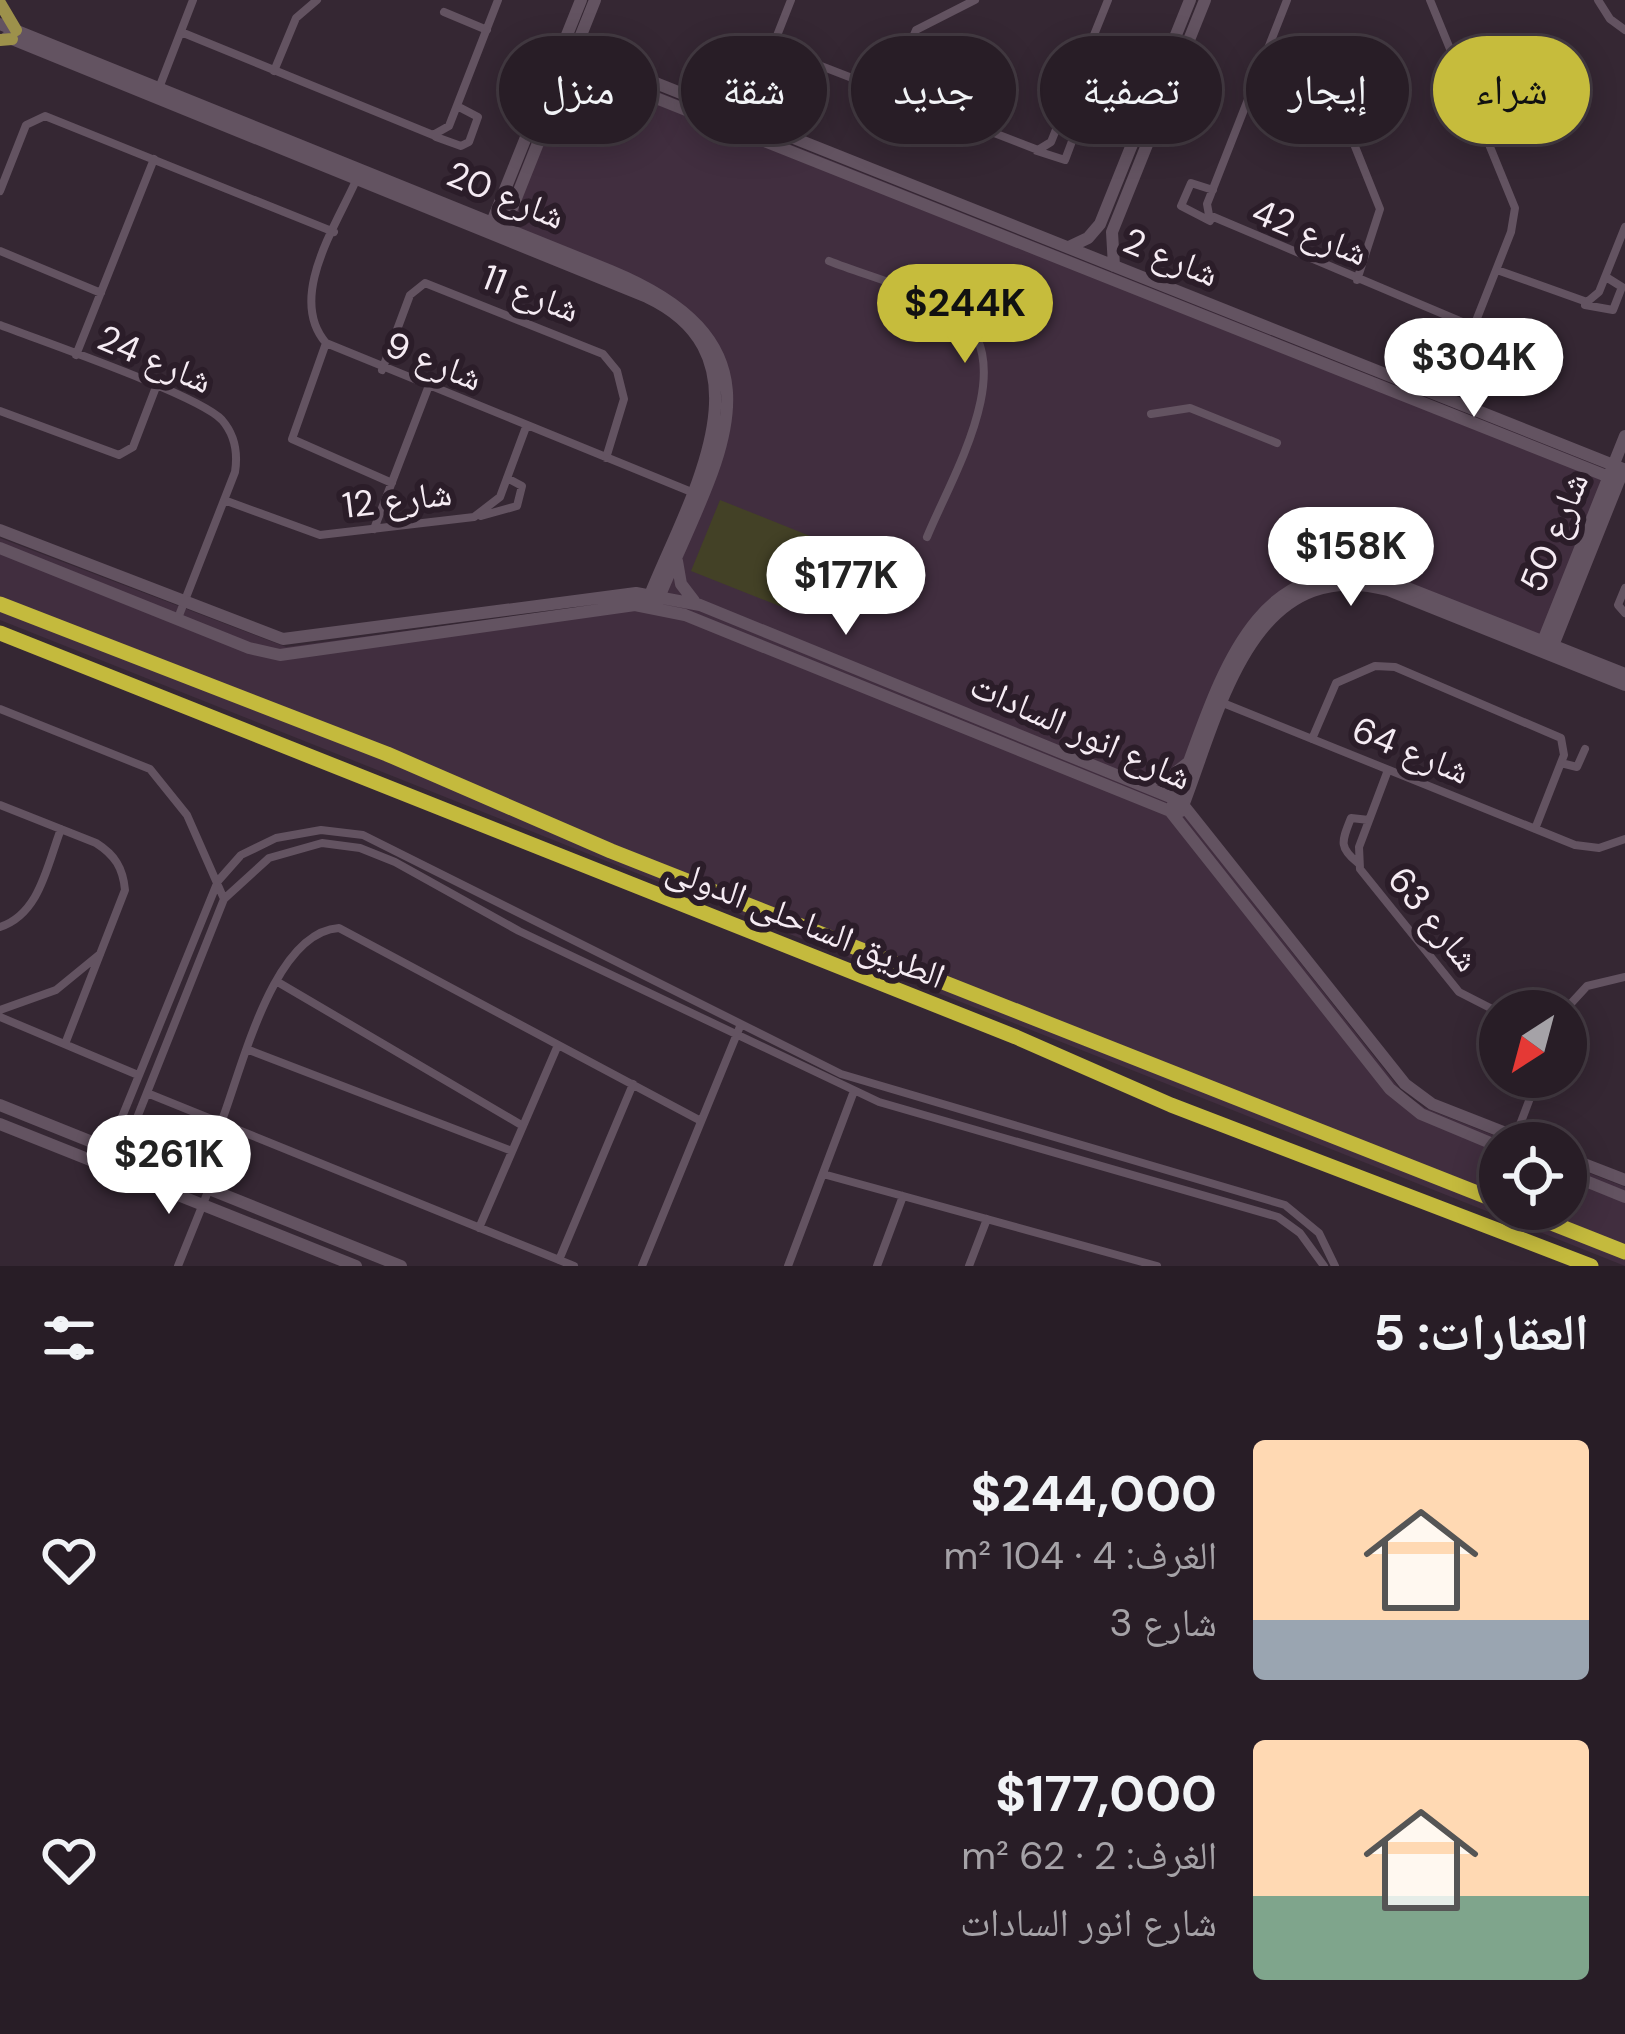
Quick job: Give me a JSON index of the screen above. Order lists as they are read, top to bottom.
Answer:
{
  "streets": {
    "highway": ["الطريق الساحلى الدولى"],
    "street": [
      "شارع 20",
      "شارع 42",
      "شارع 2",
      "شارع 11",
      "شارع 24",
      "شارع 9",
      "شارع 12",
      "شارع 50",
      "شارع انور السادات",
      "شارع 64",
      "شارع 63"
    ]
  },
  "crossings": [
    ["شارع 20", "شارع 9"],
    ["شارع 20", "شارع انور السادات"],
    ["شارع 2", "شارع 50"],
    ["شارع 11", "شارع 9"],
    ["شارع 24", "شارع 12"],
    ["شارع 24", "شارع انور السادات"],
    ["شارع 9", "شارع 12"],
    ["شارع 64", "شارع 63"]
  ],
  "north": "bottom left",
  "page": {
    "chip": [
      "شراء",
      "إيجار",
      "تصفية",
      "جديد",
      "شقة",
      "منزل"
    ],
    "price": [
      "$244K",
      "$304K",
      "$158K",
      "$177K",
      "$261K"
    ],
    "heading": "العقارات: 5",
    "list": [
      {
        "name": "$244,000",
        "note": "الغرف: 4 · 104 m² · شارع 3"
      },
      {
        "name": "$177,000",
        "note": "الغرف: 2 · 62 m² · شارع انور السادات"
      }
    ]
  }
}
